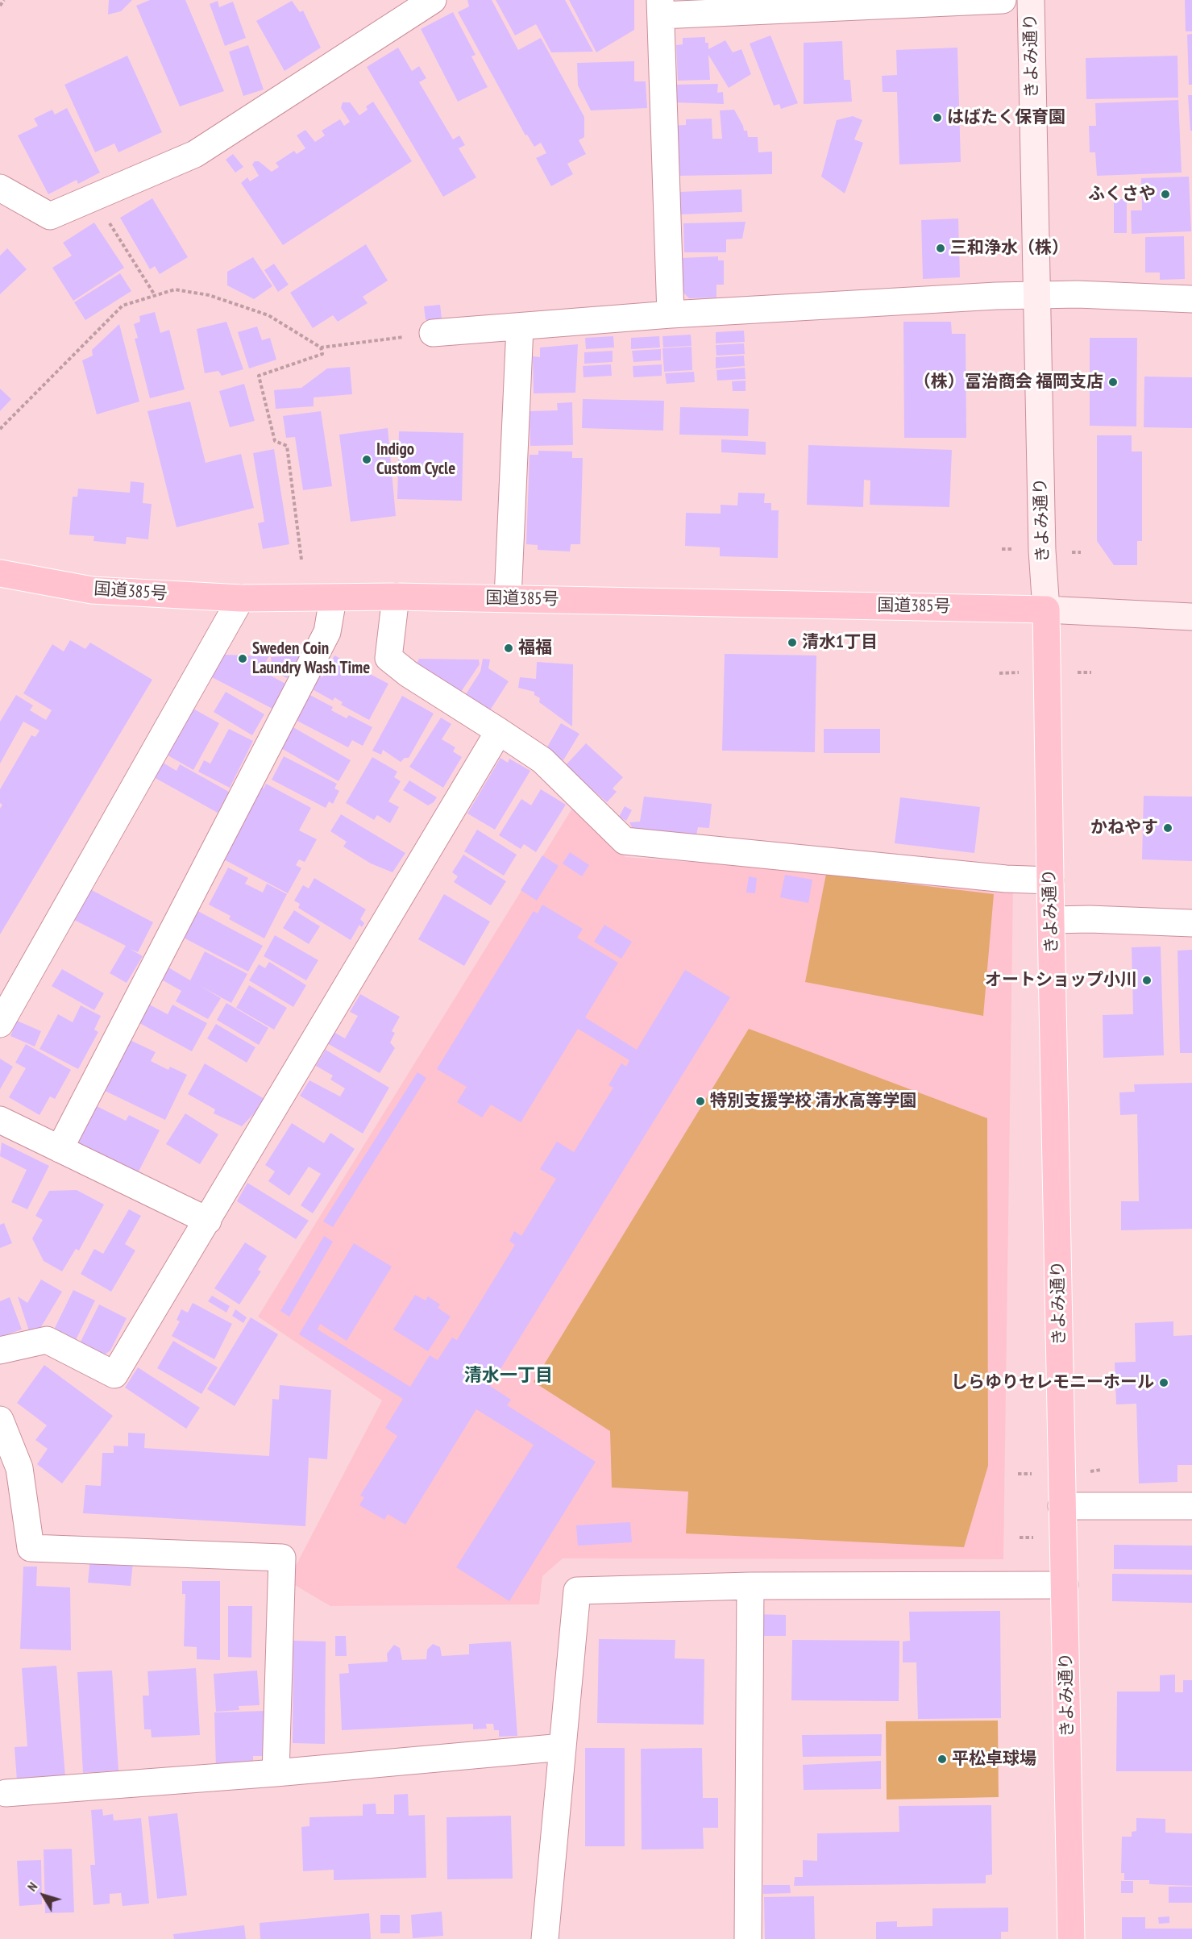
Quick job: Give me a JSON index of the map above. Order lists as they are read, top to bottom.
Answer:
{
  "streets": {
    "highway": ["きよみ通り", "国道385号"]
  },
  "crossings": [
    ["きよみ通り", "国道385号"]
  ],
  "districts": ["清水一丁目"],
  "places": [
    "はばたく保育園",
    "ふくさや",
    "三和浄水（株）",
    "（株）冨治商会 福岡支店",
    "Indigo Custom Cycle",
    "清水1丁目",
    "福福",
    "Sweden Coin Laundry Wash Time",
    "かねやす",
    "オートショップ小川",
    "特別支援学校 清水高等学園",
    "しらゆりセレモニーホール",
    "平松卓球場"
  ],
  "north": "top left"
}
